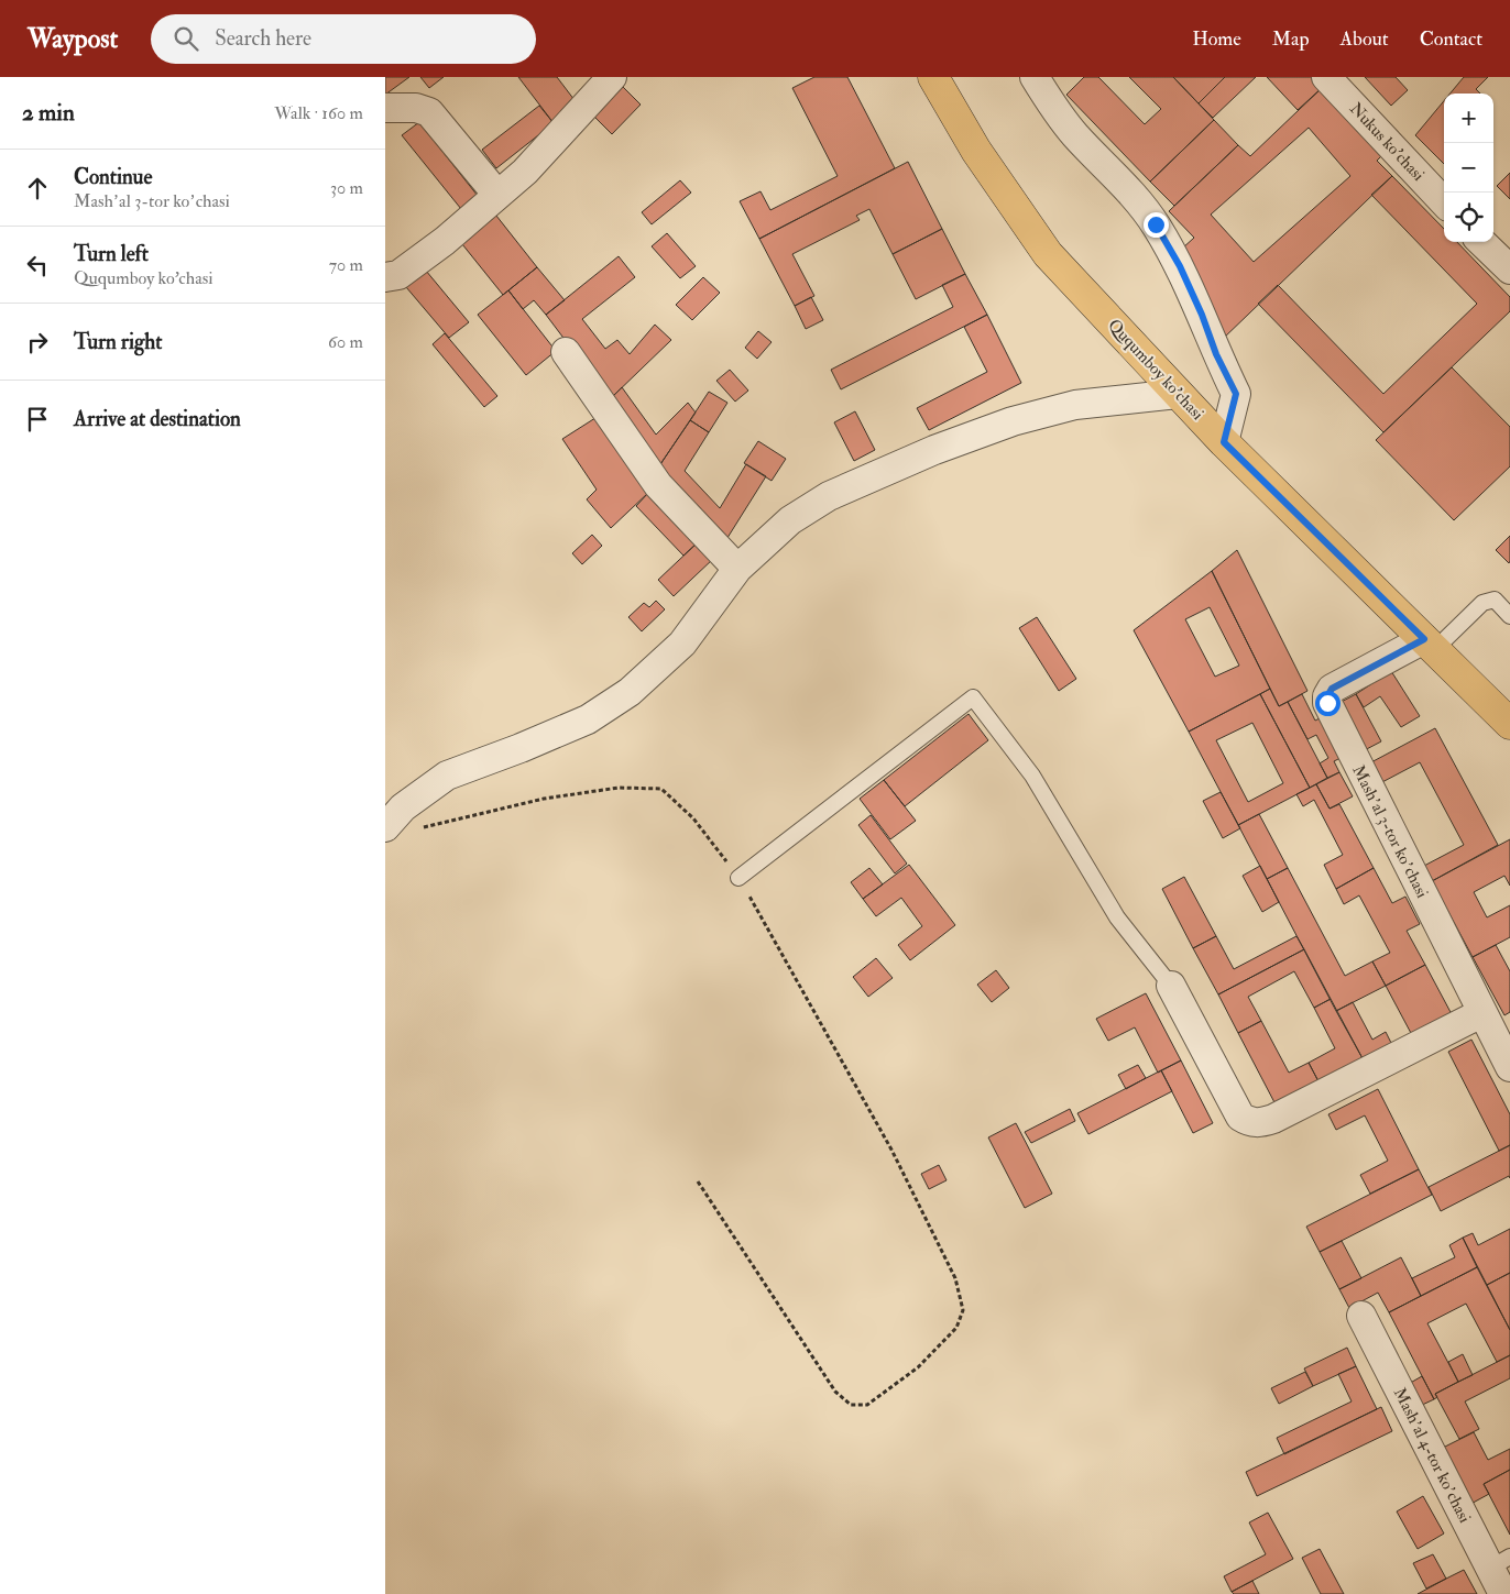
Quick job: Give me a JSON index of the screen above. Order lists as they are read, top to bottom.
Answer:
{
  "streets": {
    "main road": ["Ququmboy ko'chasi"],
    "street": ["Nukus ko'chasi", "Mashʼal 3-tor koʼchasi", "Mashʼal 4-tor koʼchasi"]
  },
  "crossings": [
    ["Ququmboy ko'chasi", "Mashʼal 3-tor koʼchasi"]
  ],
  "page": {
    "header": "Waypost",
    "search": "Search here",
    "nav": [
      "Home",
      "Map",
      "About",
      "Contact"
    ],
    "heading": ["2 min", "Walk · 160 m"],
    "map_buttons": ["+", "−"],
    "list": [
      ["Continue", "Mashʼal 3-tor koʼchasi", "30 m"],
      ["Turn left", "Ququmboy ko'chasi", "70 m"],
      ["Turn right", "60 m"],
      "Arrive at destination"
    ]
  }
}
